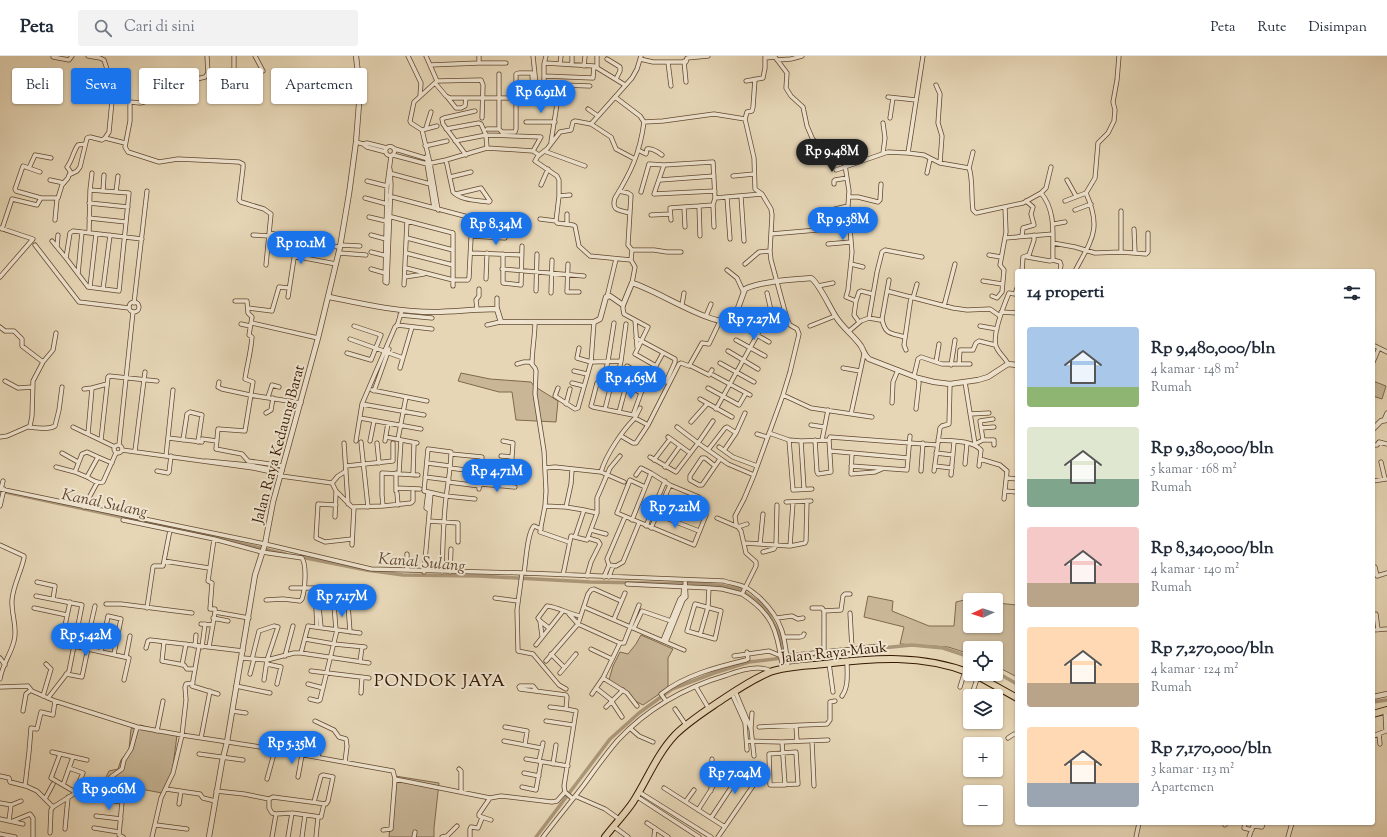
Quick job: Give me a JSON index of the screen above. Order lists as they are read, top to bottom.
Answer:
{
  "streets": {
    "main road": ["Jalan Raya Mauk"],
    "street": ["Jalan Raya Kedaung Barat"]
  },
  "districts": ["PONDOK JAYA"],
  "water": ["Kanal Sulang"],
  "north": "left",
  "page": {
    "header": "Peta",
    "search": "Cari di sini",
    "nav": ["Peta", "Rute", "Disimpan"],
    "chip": [
      "Beli",
      "Sewa",
      "Filter",
      "Baru",
      "Apartemen"
    ],
    "price": [
      "Rp 6.91M",
      "Rp 9.48M",
      "Rp 9.38M",
      "Rp 8.34M",
      "Rp 10.1M",
      "Rp 7.27M",
      "Rp 4.65M",
      "Rp 4.71M",
      "Rp 7.21M",
      "Rp 7.17M",
      "Rp 5.42M",
      "Rp 5.35M",
      "Rp 7.04M",
      "Rp 9.06M"
    ],
    "heading": "14 properti",
    "list": [
      {
        "name": "Rp 9,480,000/bln",
        "note": "4 kamar · 148 m² · Rumah"
      },
      {
        "name": "Rp 9,380,000/bln",
        "note": "5 kamar · 168 m² · Rumah"
      },
      {
        "name": "Rp 8,340,000/bln",
        "note": "4 kamar · 140 m² · Rumah"
      },
      {
        "name": "Rp 7,270,000/bln",
        "note": "4 kamar · 124 m² · Rumah"
      },
      {
        "name": "Rp 7,170,000/bln",
        "note": "3 kamar · 113 m² · Apartemen"
      }
    ],
    "map_buttons": ["+", "−"]
  }
}
